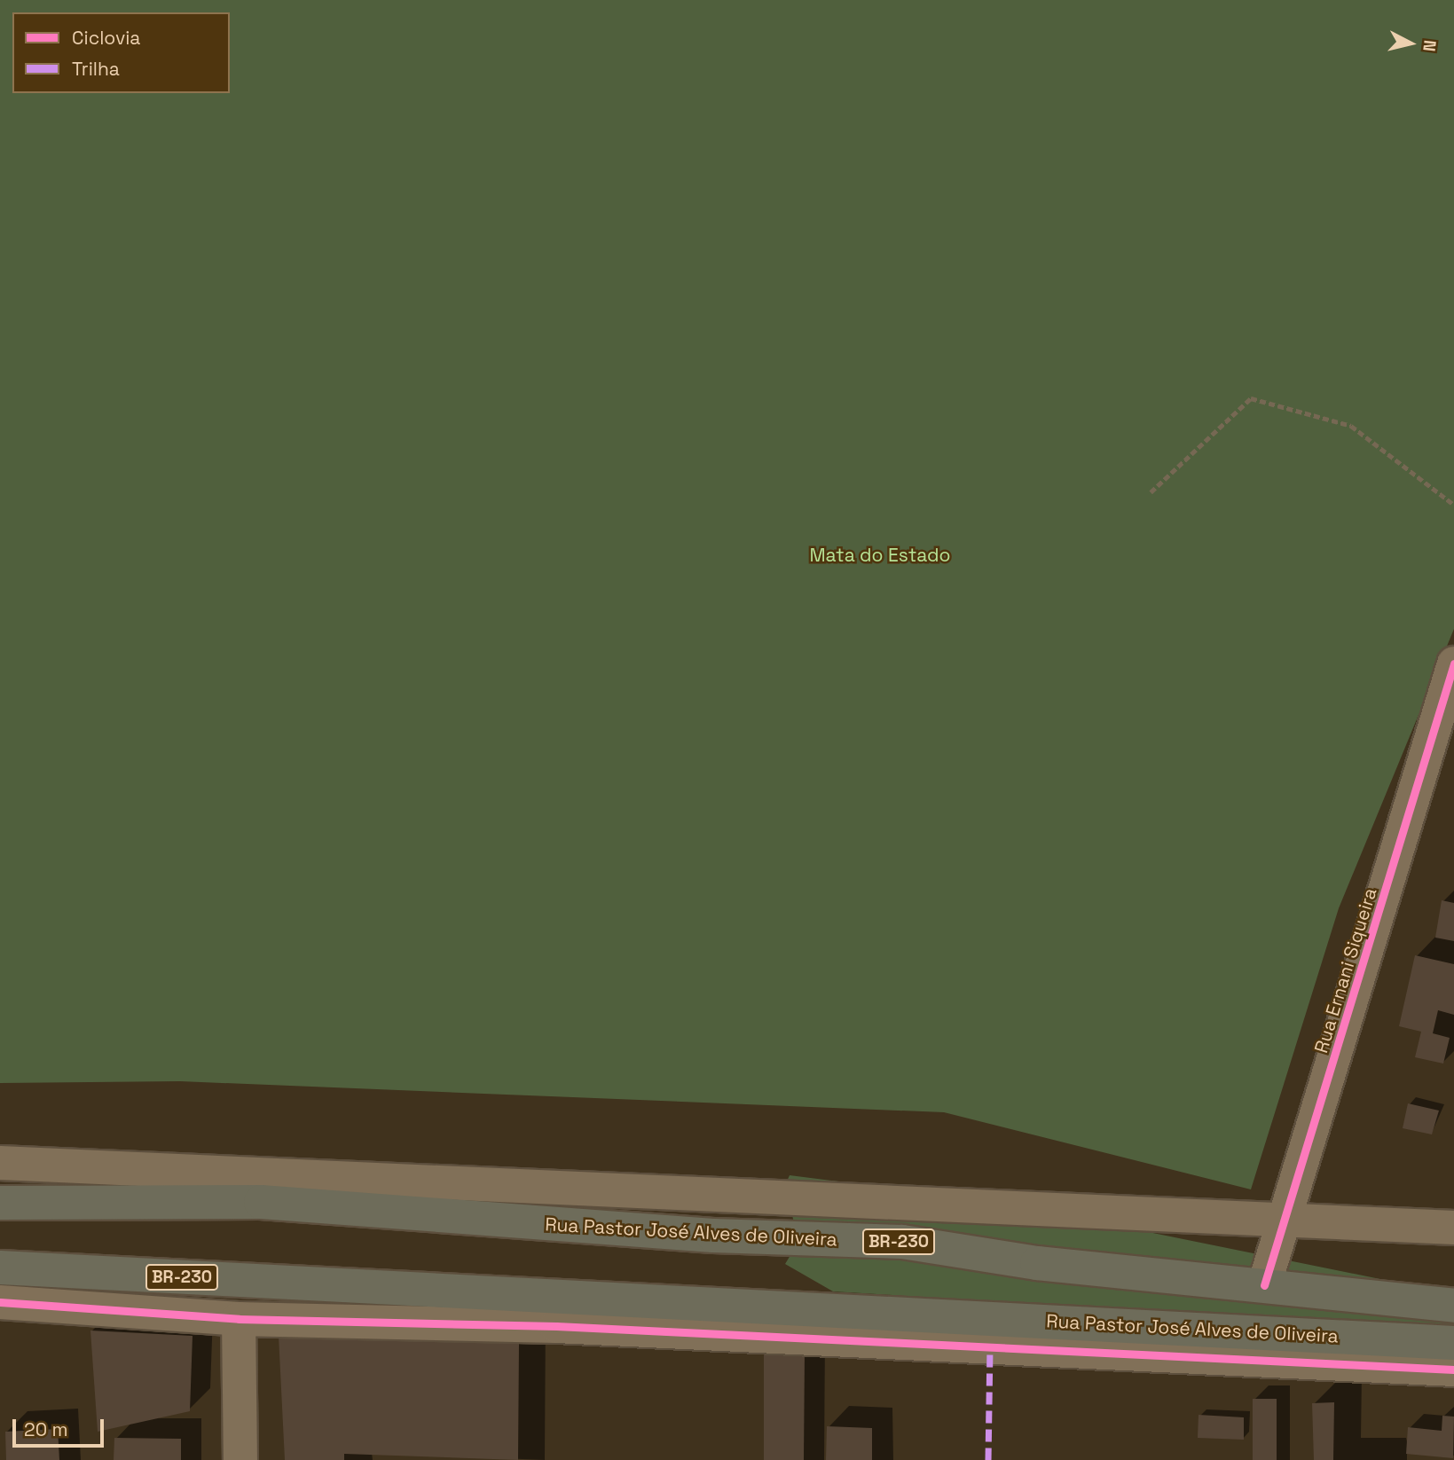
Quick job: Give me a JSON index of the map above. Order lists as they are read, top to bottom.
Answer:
{
  "streets": {
    "highway": ["Rua Pastor José Alves de Oliveira", "BR-230"],
    "street": ["Rua Ernani Siqueira"]
  },
  "crossings": [
    ["Rua Ernani Siqueira", "Rua Pastor José Alves de Oliveira"]
  ],
  "parks": ["Mata do Estado"],
  "legend": ["Ciclovia", "Trilha"],
  "scale_bar": "20 m",
  "north": "right"
}
